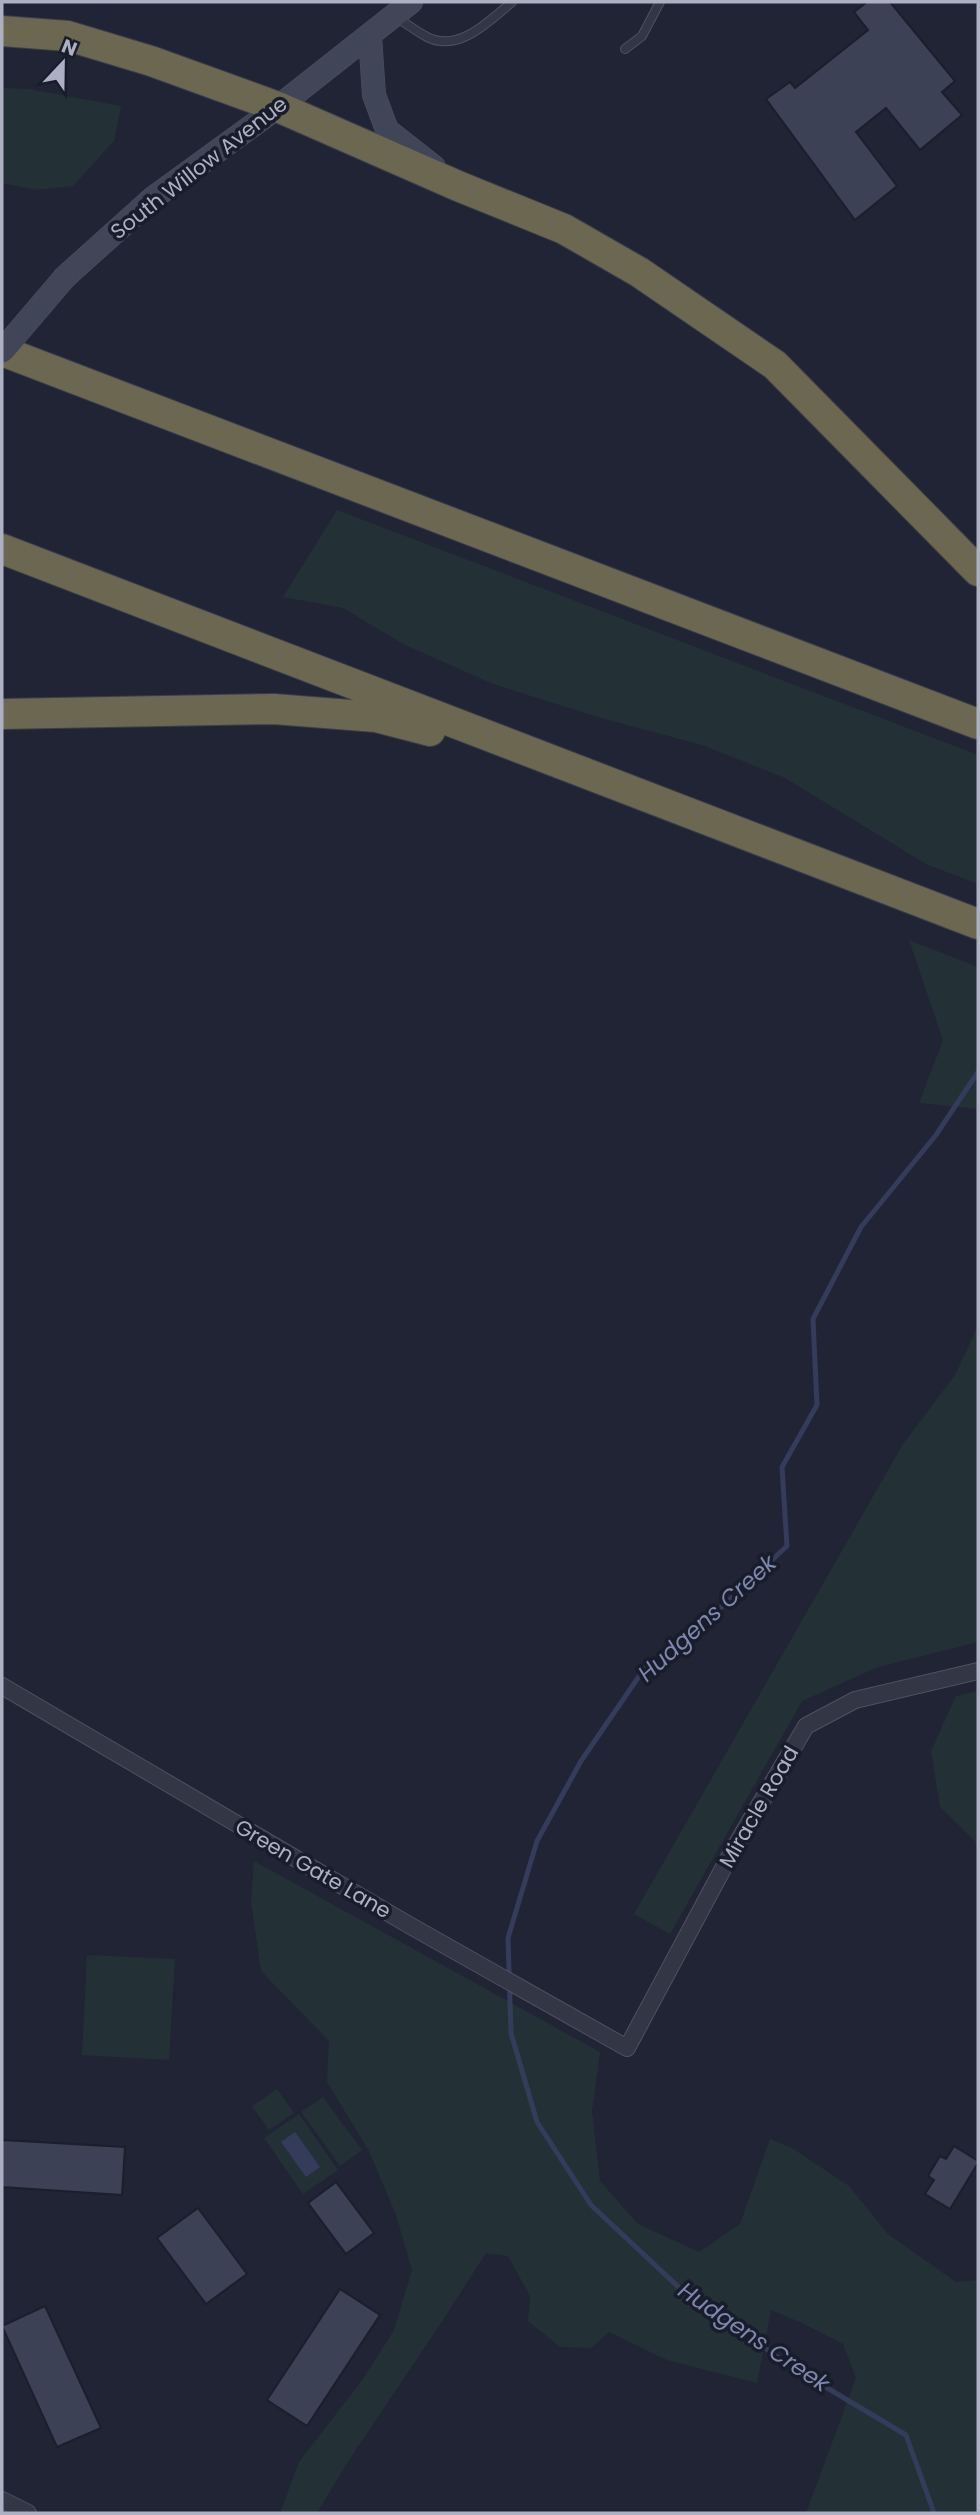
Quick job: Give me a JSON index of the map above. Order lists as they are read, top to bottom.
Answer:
{
  "streets": {
    "main road": ["South Willow Avenue"],
    "street": ["Miracle Road", "Green Gate Lane"]
  },
  "crossings": [
    ["Miracle Road", "Green Gate Lane"]
  ],
  "water": ["Hudgens Creek"],
  "north": "top"
}
